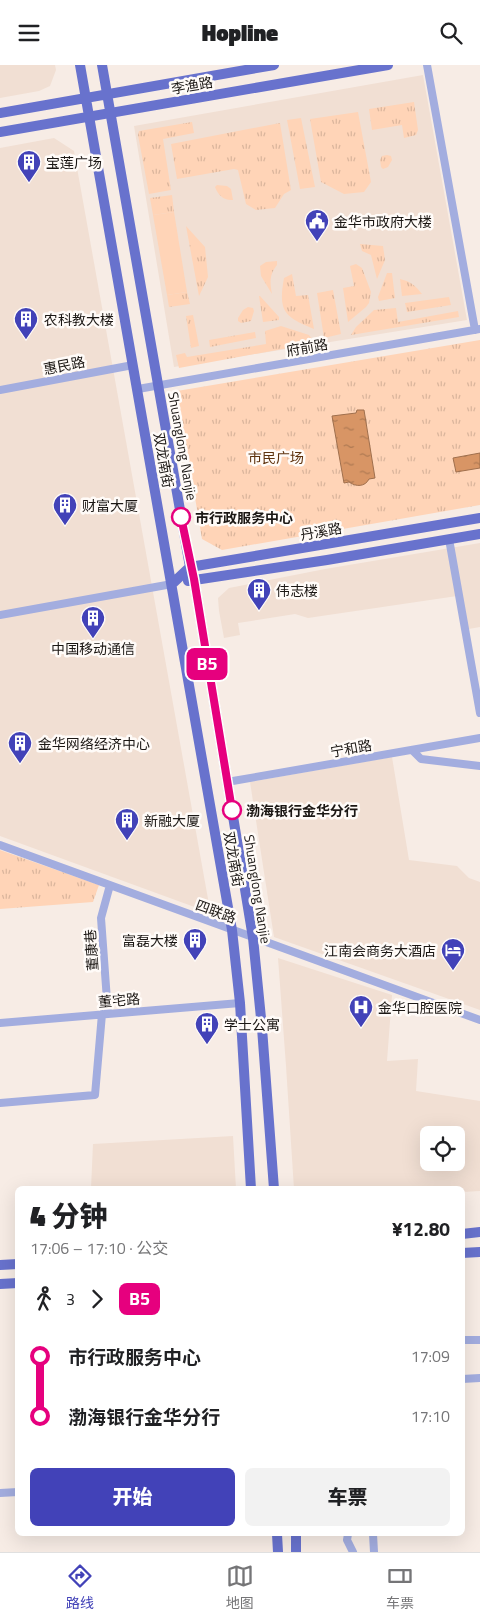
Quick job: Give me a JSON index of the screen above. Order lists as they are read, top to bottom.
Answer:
{
  "streets": {
    "main road": [
      "李渔路",
      "Shuanglong Nanjie",
      "双龙南街",
      "丹溪路"
    ],
    "street": [
      "府前路",
      "惠民路",
      "宁和路",
      "四联路",
      "董康巷",
      "董宅路"
    ]
  },
  "crossings": [
    ["李渔路", "Shuanglong Nanjie"],
    ["李渔路", "双龙南街"],
    ["府前路", "Shuanglong Nanjie"],
    ["府前路", "双龙南街"],
    ["惠民路", "双龙南街"],
    ["Shuanglong Nanjie", "丹溪路"],
    ["Shuanglong Nanjie", "宁和路"],
    ["Shuanglong Nanjie", "四联路"],
    ["双龙南街", "丹溪路"],
    ["双龙南街", "四联路"],
    ["双龙南街", "董宅路"],
    ["四联路", "董康巷"],
    ["董康巷", "董宅路"]
  ],
  "parks": ["市民广场"],
  "places": {
    "building": [
      "宝莲广场",
      "农科教大楼",
      "财富大厦",
      "伟志楼",
      "中国移动通信",
      "金华网络经济中心",
      "新融大厦",
      "富磊大楼",
      "学士公寓"
    ],
    "public building": ["金华市政府大楼"],
    "other": ["市行政服务中心", "渤海银行金华分行"],
    "hotel": ["江南会商务大酒店"],
    "hospital": ["金华口腔医院"]
  },
  "lines": ["bus line B5"],
  "page": {
    "header": "Hopline",
    "on_map": "B5",
    "heading": ["4 分钟", "17:06 – 17:10 · 公交", "¥12.80"],
    "legs": ["3", "B5"],
    "list": [
      {
        "name": "市行政服务中心",
        "value": "17:09"
      },
      {
        "name": "渤海银行金华分行",
        "value": "17:10"
      }
    ],
    "buttons": ["开始", "车票"],
    "tabs": ["路线", "地图", "车票"]
  }
}
